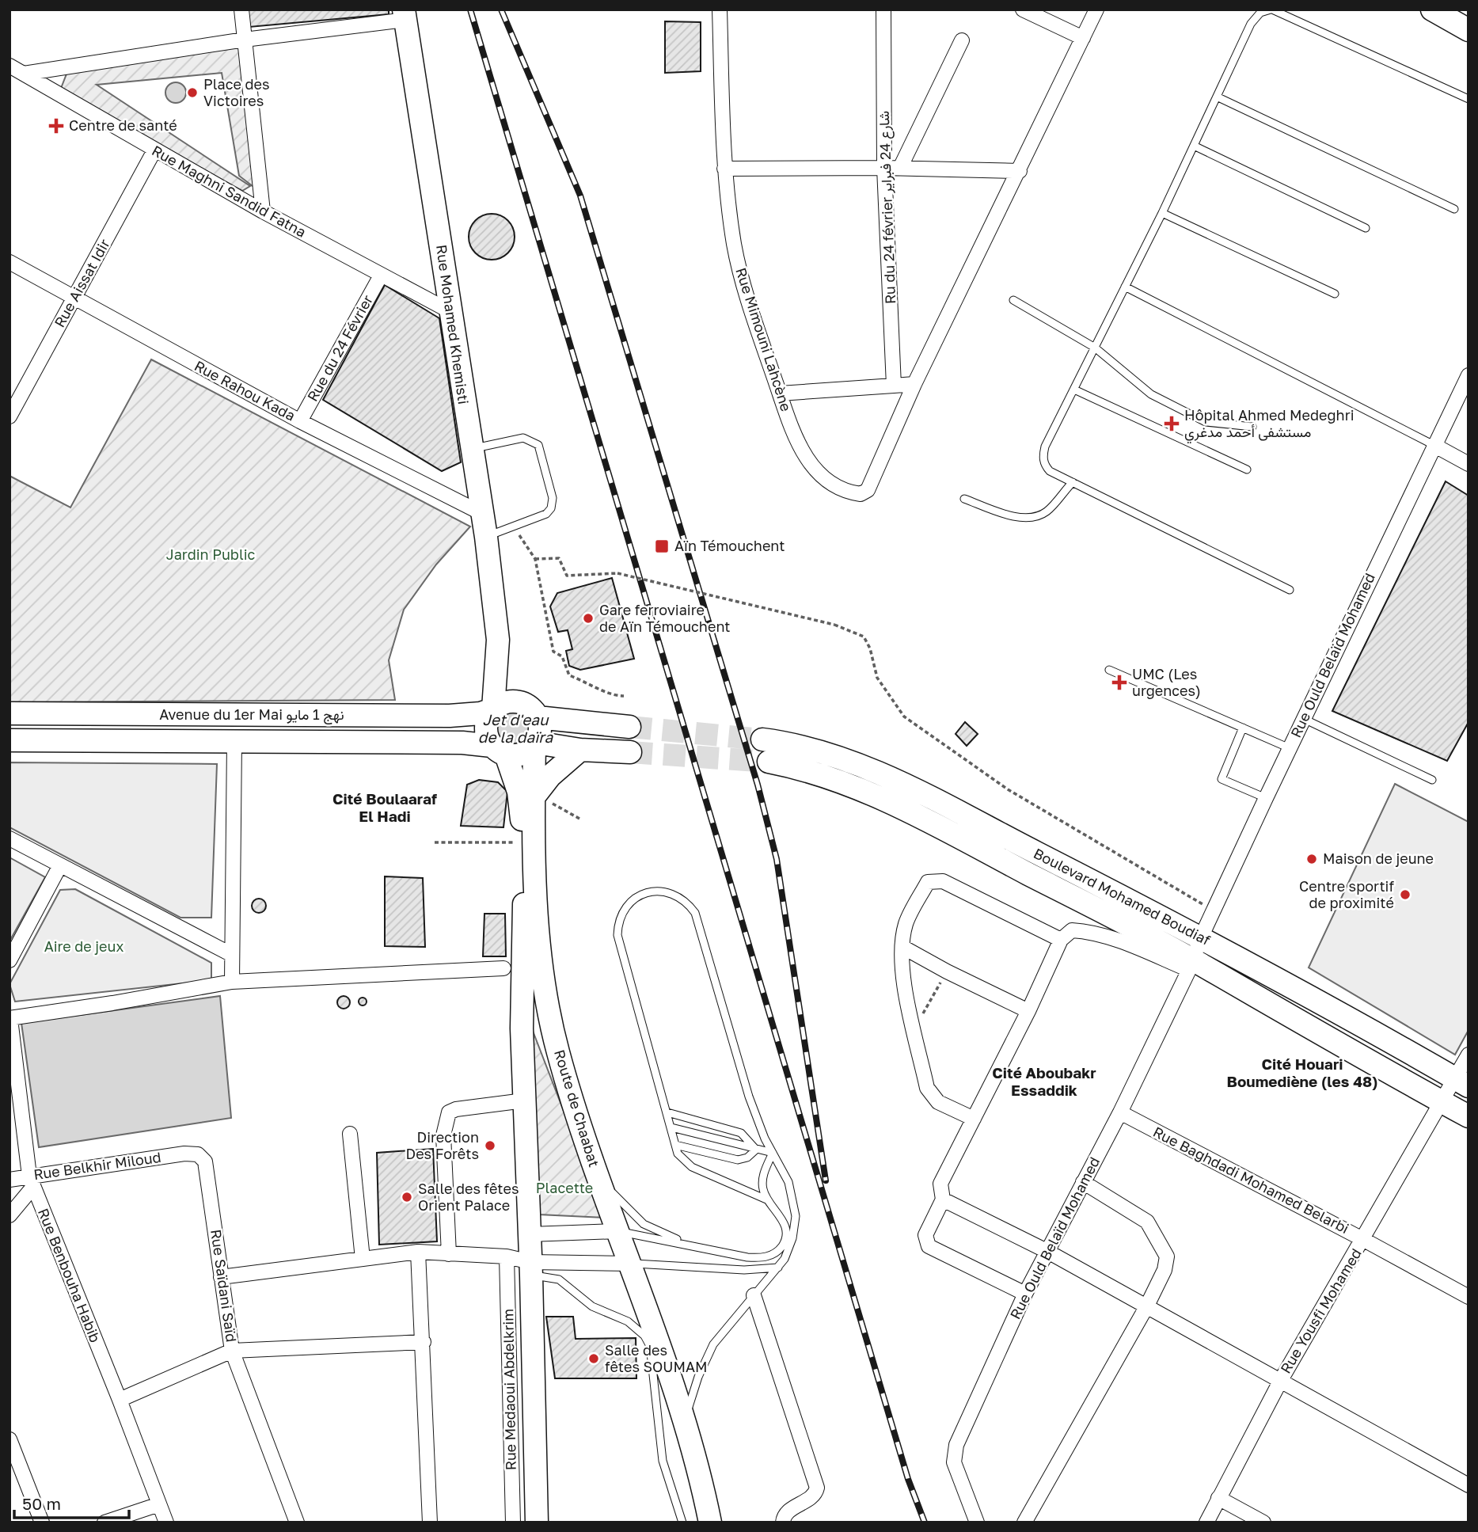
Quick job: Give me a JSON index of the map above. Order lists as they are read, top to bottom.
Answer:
{
  "streets": {
    "main road": [
      "Rue Mohamed Khemisti",
      "Avenue du 1er Mai نهج 1 مايو",
      "Boulevard Mohamed Boudiaf",
      "Route de Chaabat"
    ],
    "street": [
      "Rue Maghni Sandid Fatna",
      "Ru du 24 février شارع 24 فبراير",
      "Rue Aissat Idir",
      "Rue Mimouni Lahcène",
      "Rue du 24 Février",
      "Rue Rahou Kada",
      "Rue Ould Belaïd Mohamed",
      "Rue Belkhir Miloud",
      "Rue Baghdadi Mohamed Belarbi",
      "Rue Benbouha Habib",
      "Rue Saïdani Saïd",
      "Rue Yousfi Mohamed",
      "Rue Medaoui Abdelkrim"
    ]
  },
  "crossings": [
    ["Rue Maghni Sandid Fatna", "Rue Aissat Idir"],
    ["Rue Maghni Sandid Fatna", "Rue Mohamed Khemisti"],
    ["Rue Maghni Sandid Fatna", "Rue du 24 Février"],
    ["Rue Aissat Idir", "Rue Rahou Kada"],
    ["Rue Mohamed Khemisti", "Rue Rahou Kada"],
    ["Rue Mohamed Khemisti", "Avenue du 1er Mai نهج 1 مايو"],
    ["Rue Mohamed Khemisti", "Route de Chaabat"],
    ["Rue du 24 Février", "Rue Rahou Kada"],
    ["Rue Ould Belaïd Mohamed", "Boulevard Mohamed Boudiaf"],
    ["Rue Ould Belaïd Mohamed", "Rue Baghdadi Mohamed Belarbi"],
    ["Avenue du 1er Mai نهج 1 مايو", "Route de Chaabat"],
    ["Boulevard Mohamed Boudiaf", "Rue Yousfi Mohamed"],
    ["Rue Belkhir Miloud", "Rue Benbouha Habib"],
    ["Rue Belkhir Miloud", "Rue Saïdani Saïd"],
    ["Rue Baghdadi Mohamed Belarbi", "Rue Yousfi Mohamed"]
  ],
  "districts": ["Cité Boulaaraf El Hadi", "Cité Houari Boumediène (les 48)", "Cité Aboubakr Essaddik"],
  "water": ["Jet d'eau de la daïra"],
  "parks": ["Jardin Public", "Aire de jeux", "Placette"],
  "places": {
    "other": [
      "Place des Victoires",
      "Gare ferroviaire de Aïn Témouchent",
      "Maison de jeune",
      "Centre sportif de proximité",
      "Direction Des Forêts",
      "Salle des fêtes Orient Palace",
      "Salle des fêtes SOUMAM"
    ],
    "health": ["Centre de santé", "Hôpital Ahmed Medeghri مستشفى أحمد مدغري", "UMC (Les urgences)"],
    "transit": ["Aïn Témouchent"]
  },
  "scale_bar": "50 m"
}
